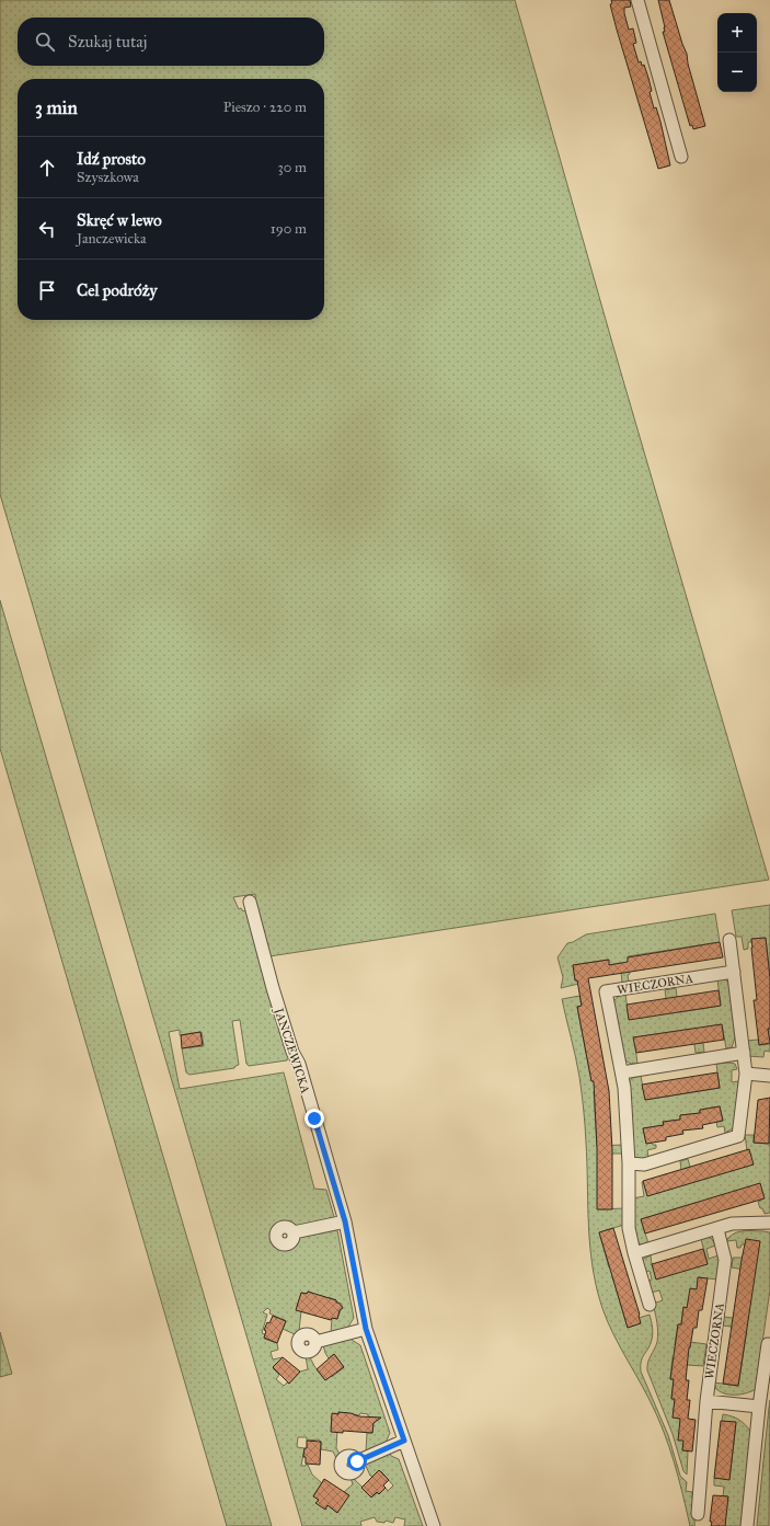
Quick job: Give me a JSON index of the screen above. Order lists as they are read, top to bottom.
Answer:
{
  "streets": {
    "street": ["WIECZORNA", "JANCZEWICKA"]
  },
  "page": {
    "map_buttons": ["+", "−"],
    "search": "Szukaj tutaj",
    "heading": ["3 min", "Pieszo · 220 m"],
    "list": [
      ["Idź prosto", "Szyszkowa", "30 m"],
      ["Skręć w lewo", "Janczewicka", "190 m"],
      "Cel podróży"
    ]
  }
}
